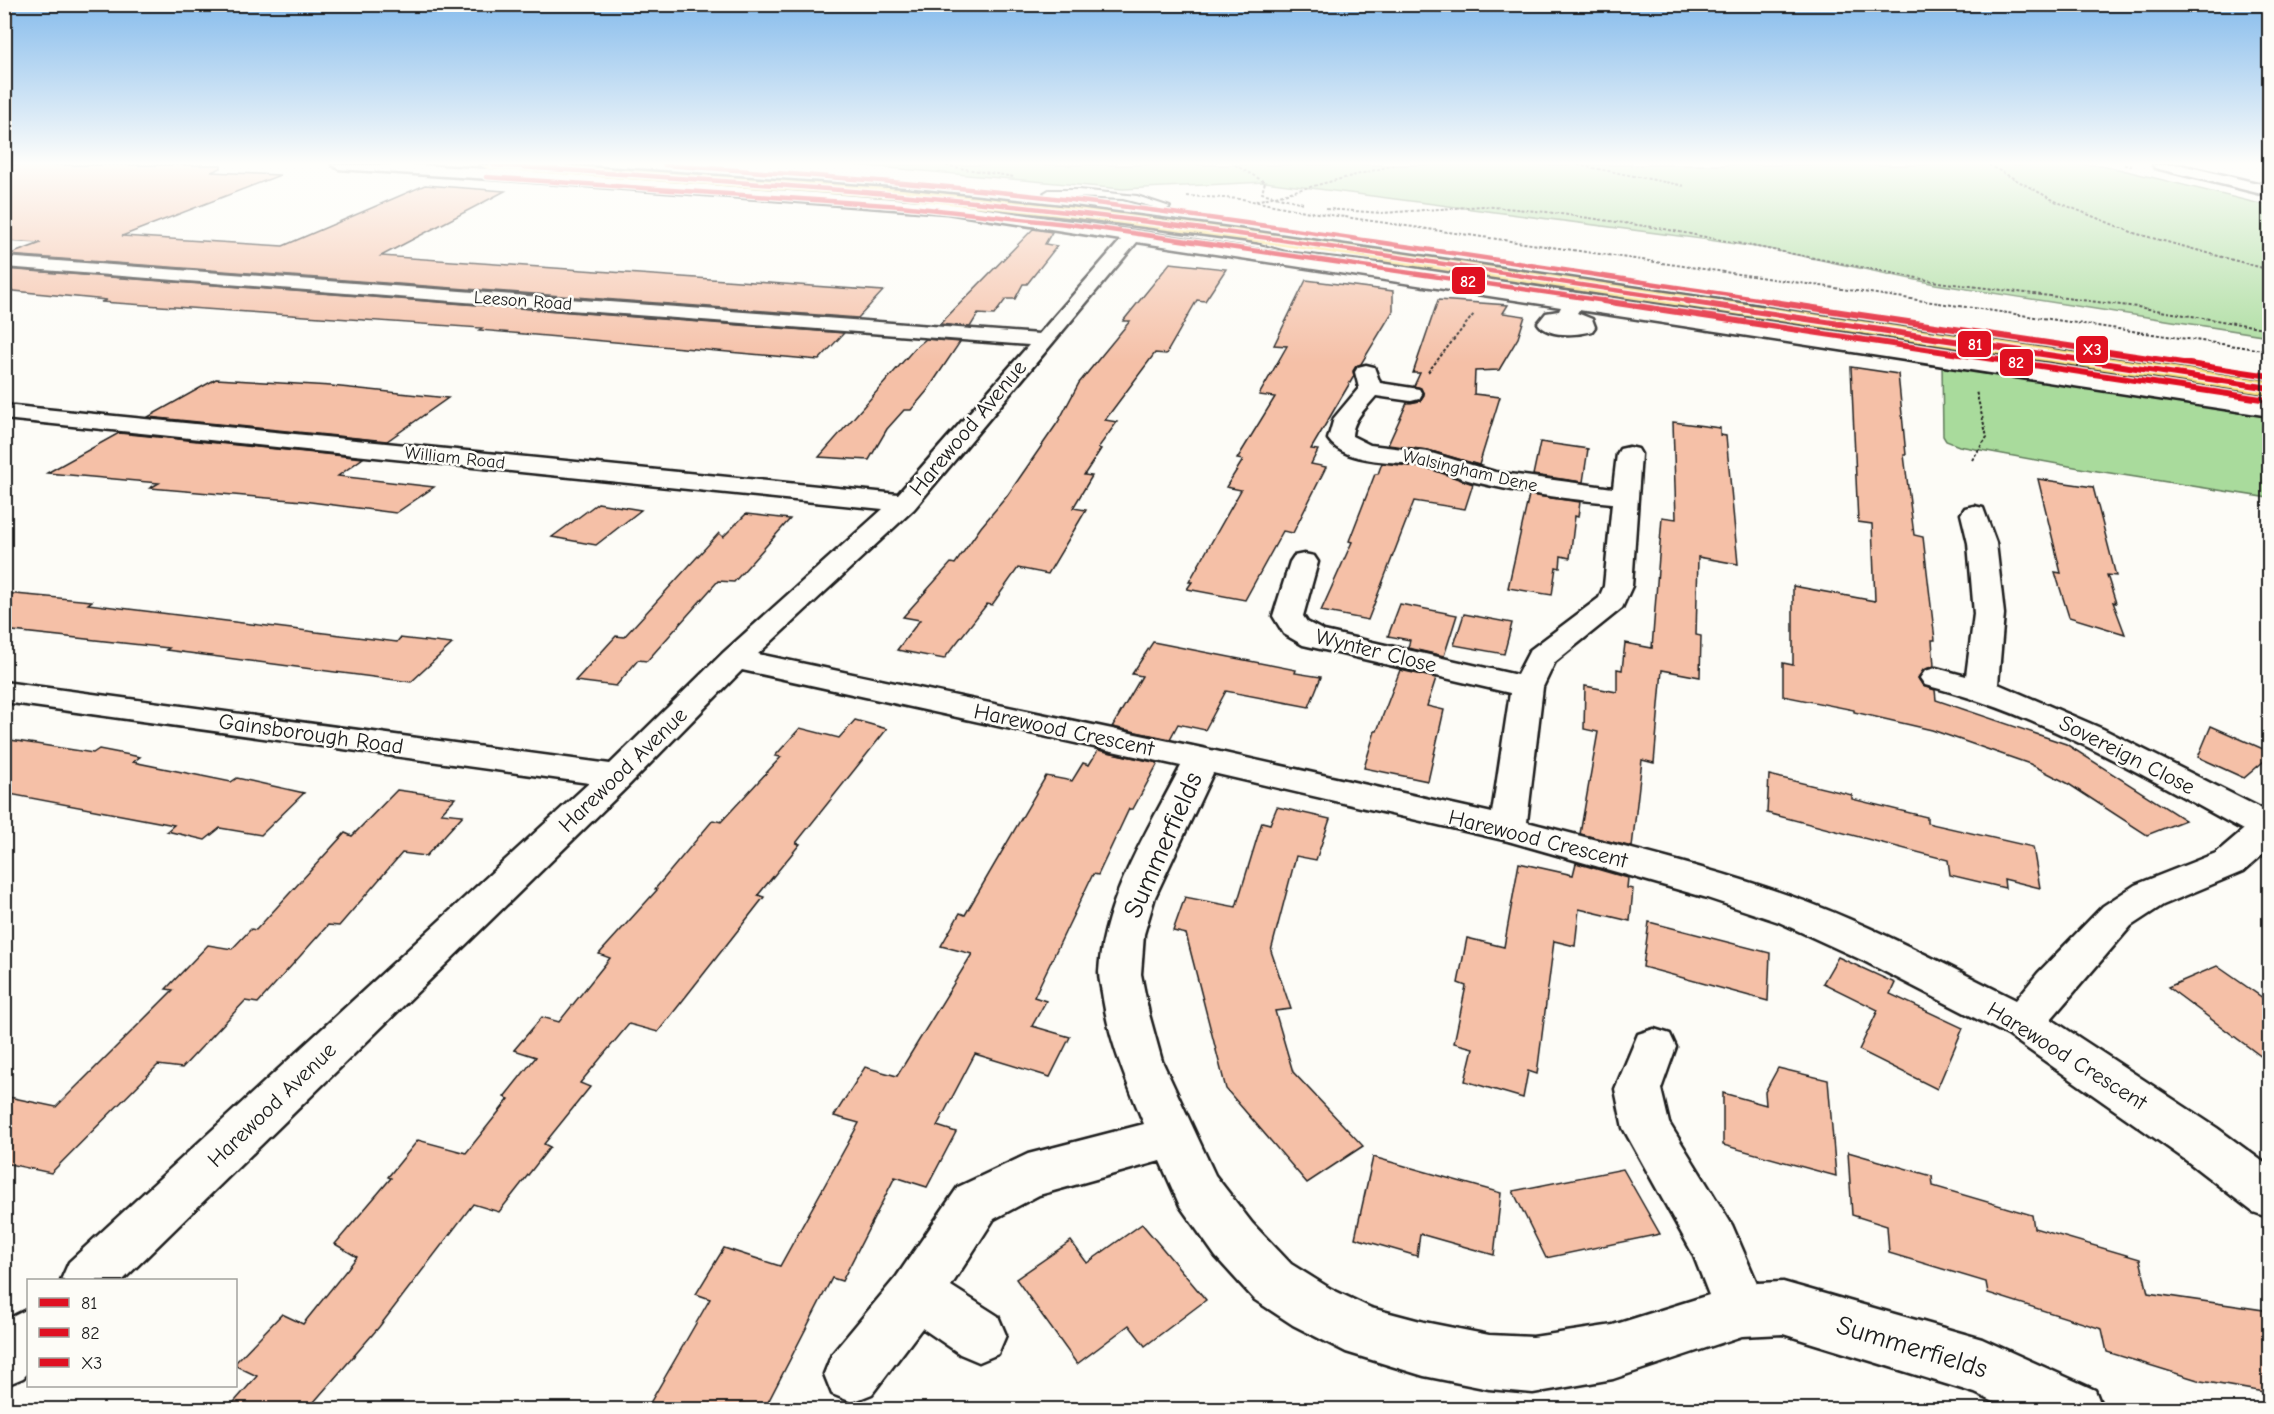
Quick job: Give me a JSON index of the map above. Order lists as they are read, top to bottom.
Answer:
{
  "streets": {
    "street": [
      "Leeson Road",
      "Harewood Avenue",
      "William Road",
      "Walsingham Dene",
      "Wynter Close",
      "Harewood Crescent",
      "Gainsborough Road",
      "Sovereign Close",
      "Summerfields"
    ]
  },
  "crossings": [
    ["Leeson Road", "Harewood Avenue"],
    ["Harewood Avenue", "William Road"],
    ["Harewood Avenue", "Harewood Crescent"],
    ["Harewood Avenue", "Gainsborough Road"],
    ["Harewood Crescent", "Summerfields"]
  ],
  "lines": ["transit line 81", "transit line 82", "transit line X3"],
  "legend": ["81", "82", "X3"]
}
